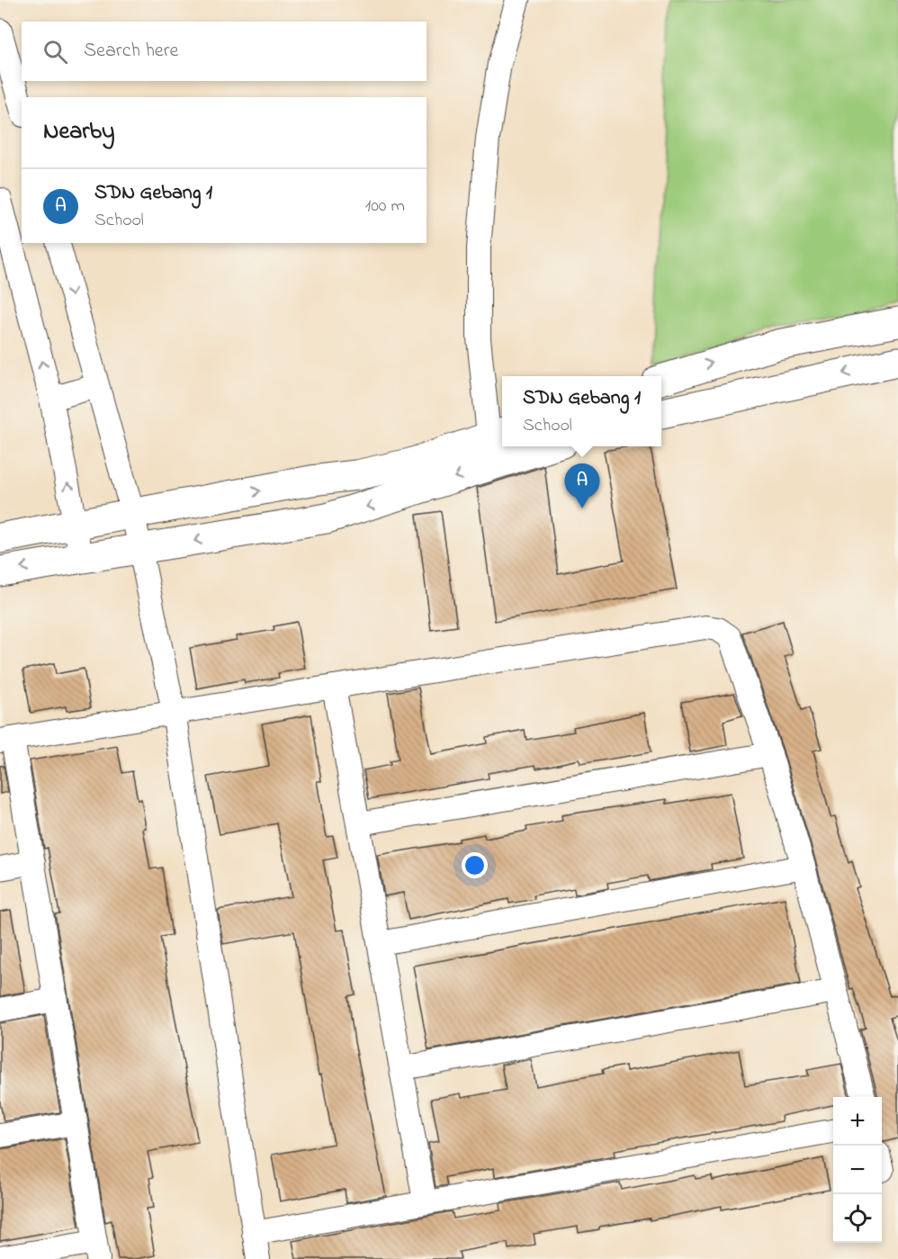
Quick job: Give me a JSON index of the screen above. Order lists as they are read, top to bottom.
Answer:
{
  "page": {
    "search": "Search here",
    "heading": "Nearby",
    "list": [
      {
        "mark": "A",
        "name": "SDN Gebang 1",
        "note": "School",
        "value": "100 m"
      }
    ],
    "popup": ["SDN Gebang 1", "School"],
    "pins": "A",
    "map_buttons": ["+", "−"]
  }
}
